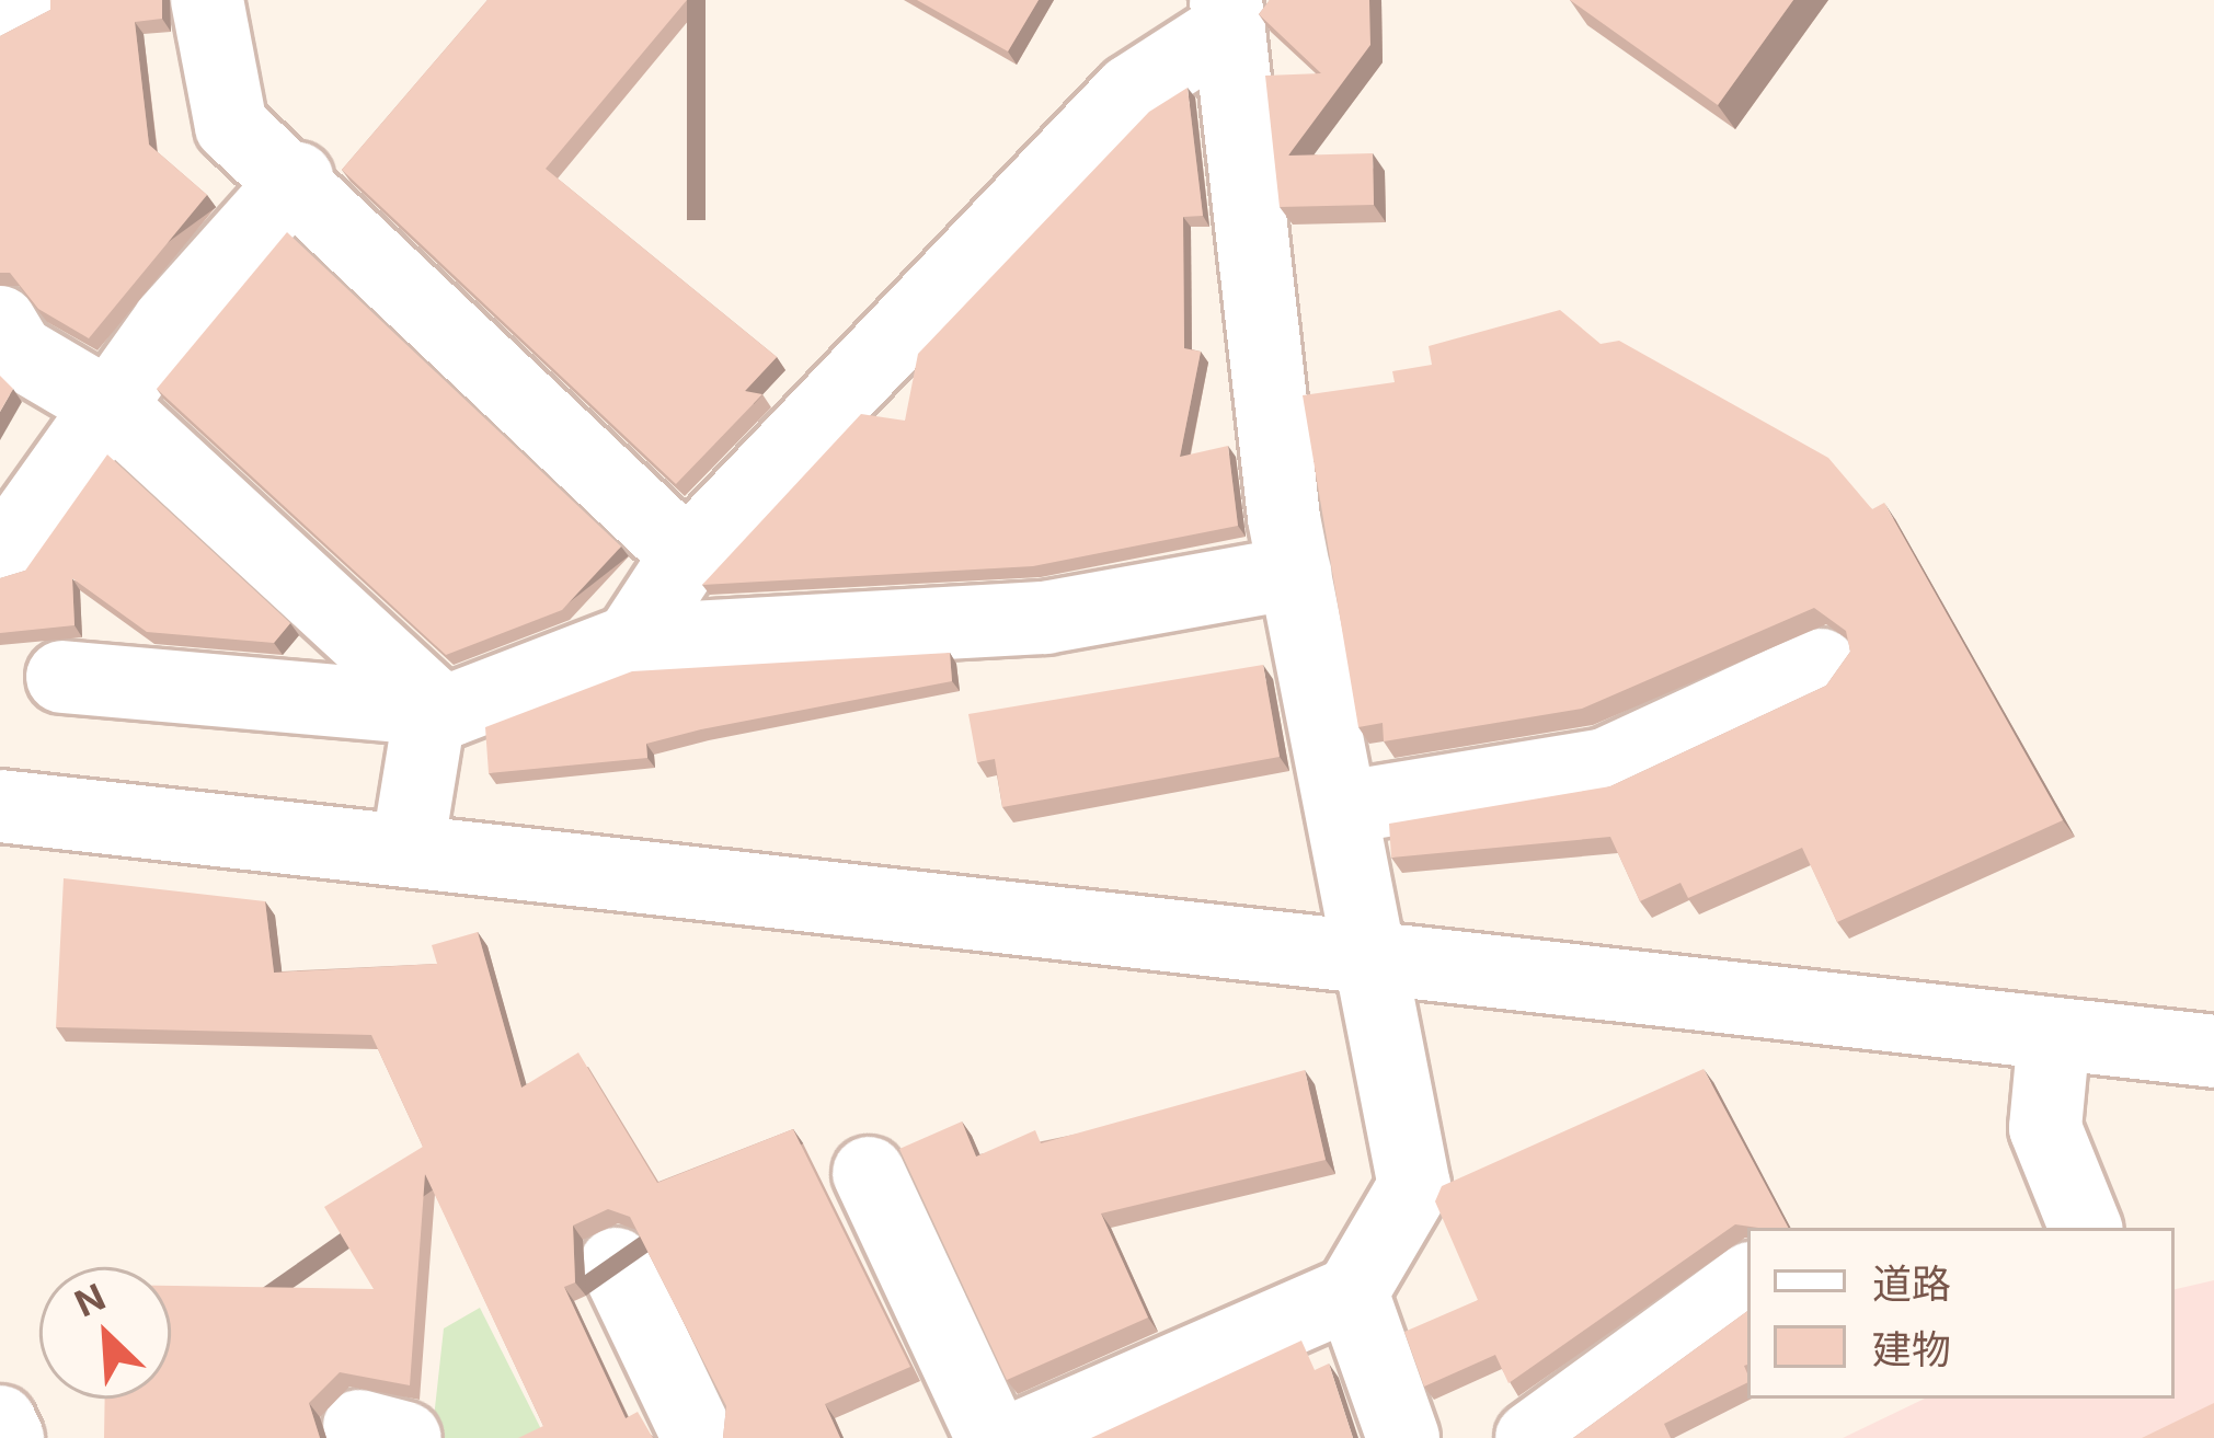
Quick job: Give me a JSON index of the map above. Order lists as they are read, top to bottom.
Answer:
{
  "legend": ["道路", "建物"],
  "north": "top left"
}
